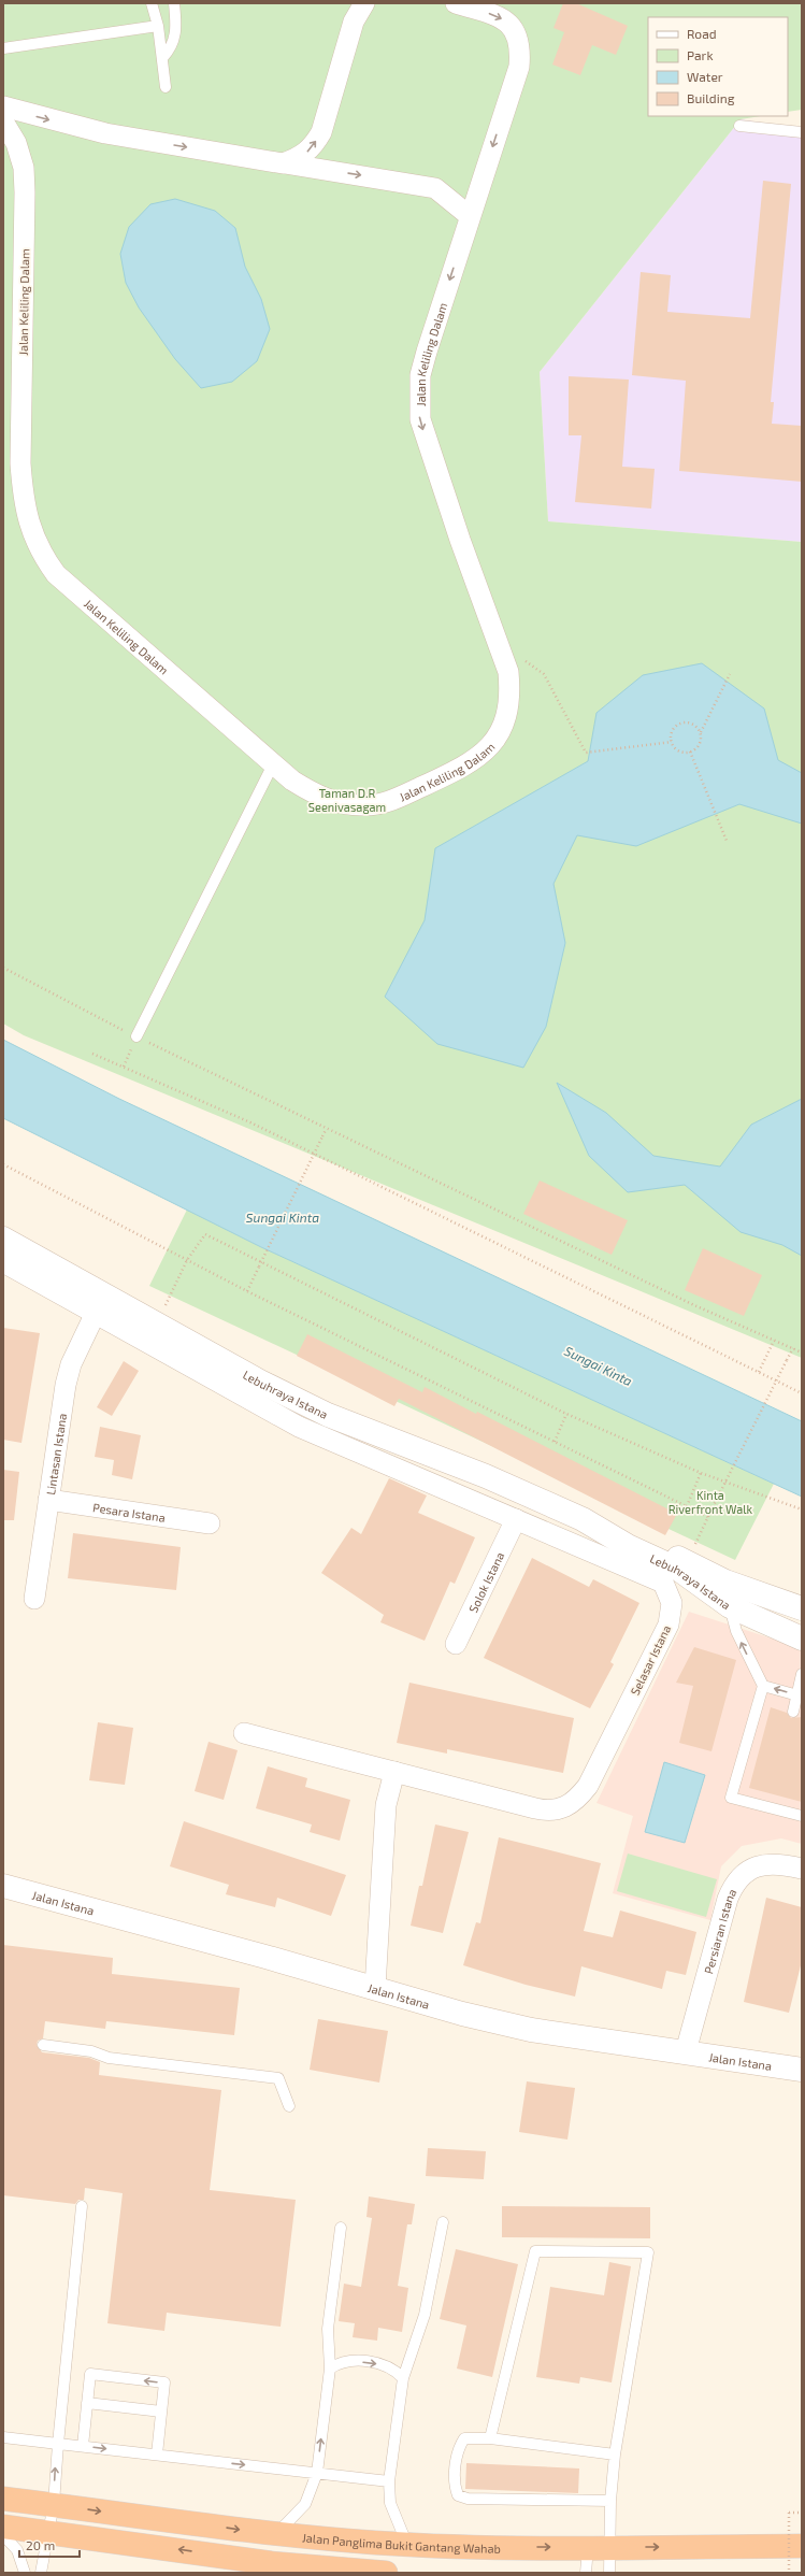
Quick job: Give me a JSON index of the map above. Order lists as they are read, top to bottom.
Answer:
{
  "streets": {
    "highway": ["Jalan Panglima Bukit Gantang Wahab"],
    "street": [
      "Jalan Keliling Dalam",
      "Lebuhraya Istana",
      "Lintasan Istana",
      "Pesara Istana",
      "Solok Istana",
      "Selasar Istana",
      "Jalan Istana",
      "Persiaran Istana"
    ]
  },
  "crossings": [
    ["Lintasan Istana", "Pesara Istana"],
    ["Lintasan Istana", "Selasar Istana"],
    ["Solok Istana", "Selasar Istana"],
    ["Jalan Istana", "Persiaran Istana"]
  ],
  "one_way": ["Jalan Keliling Dalam"],
  "water": ["Sungai Kinta"],
  "parks": ["Taman D.R Seenivasagam", "Kinta Riverfront Walk"],
  "legend": [
    "Road",
    "Park",
    "Water",
    "Building"
  ],
  "scale_bar": "20 m"
}
